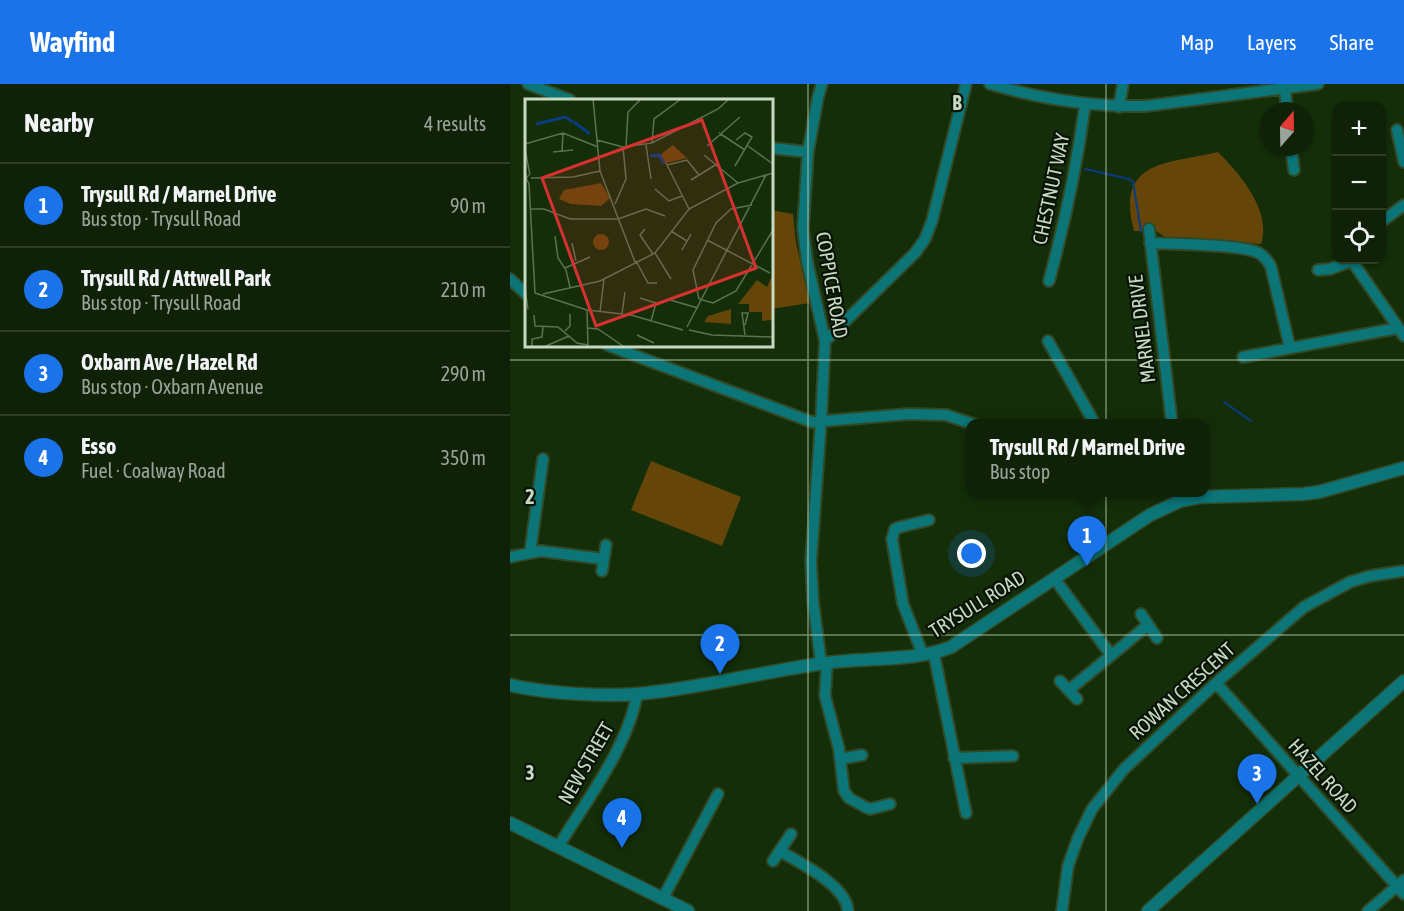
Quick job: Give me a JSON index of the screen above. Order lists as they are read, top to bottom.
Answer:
{
  "streets": {
    "street": [
      "CHESTNUT WAY",
      "COPPICE ROAD",
      "MARNEL DRIVE",
      "TRYSULL ROAD",
      "ROWAN CRESCENT",
      "NEW STREET",
      "HAZEL ROAD"
    ]
  },
  "crossings": [
    ["COPPICE ROAD", "TRYSULL ROAD"],
    ["TRYSULL ROAD", "NEW STREET"],
    ["ROWAN CRESCENT", "HAZEL ROAD"]
  ],
  "north": "top",
  "page": {
    "header": "Wayfind",
    "nav": ["Map", "Layers", "Share"],
    "heading": ["Nearby", "4 results"],
    "map_buttons": ["+", "−"],
    "list": [
      {
        "mark": "1",
        "name": "Trysull Rd / Marnel Drive",
        "note": "Bus stop · Trysull Road",
        "value": "90 m"
      },
      {
        "mark": "2",
        "name": "Trysull Rd / Attwell Park",
        "note": "Bus stop · Trysull Road",
        "value": "210 m"
      },
      {
        "mark": "3",
        "name": "Oxbarn Ave / Hazel Rd",
        "note": "Bus stop · Oxbarn Avenue",
        "value": "290 m"
      },
      {
        "mark": "4",
        "name": "Esso",
        "note": "Fuel · Coalway Road",
        "value": "350 m"
      }
    ],
    "popup": ["Trysull Rd / Marnel Drive", "Bus stop"],
    "pins": [
      "1",
      "2",
      "3",
      "4"
    ]
  },
  "grid": {
    "columns": ["B"],
    "rows": ["2", "3"]
  }
}
